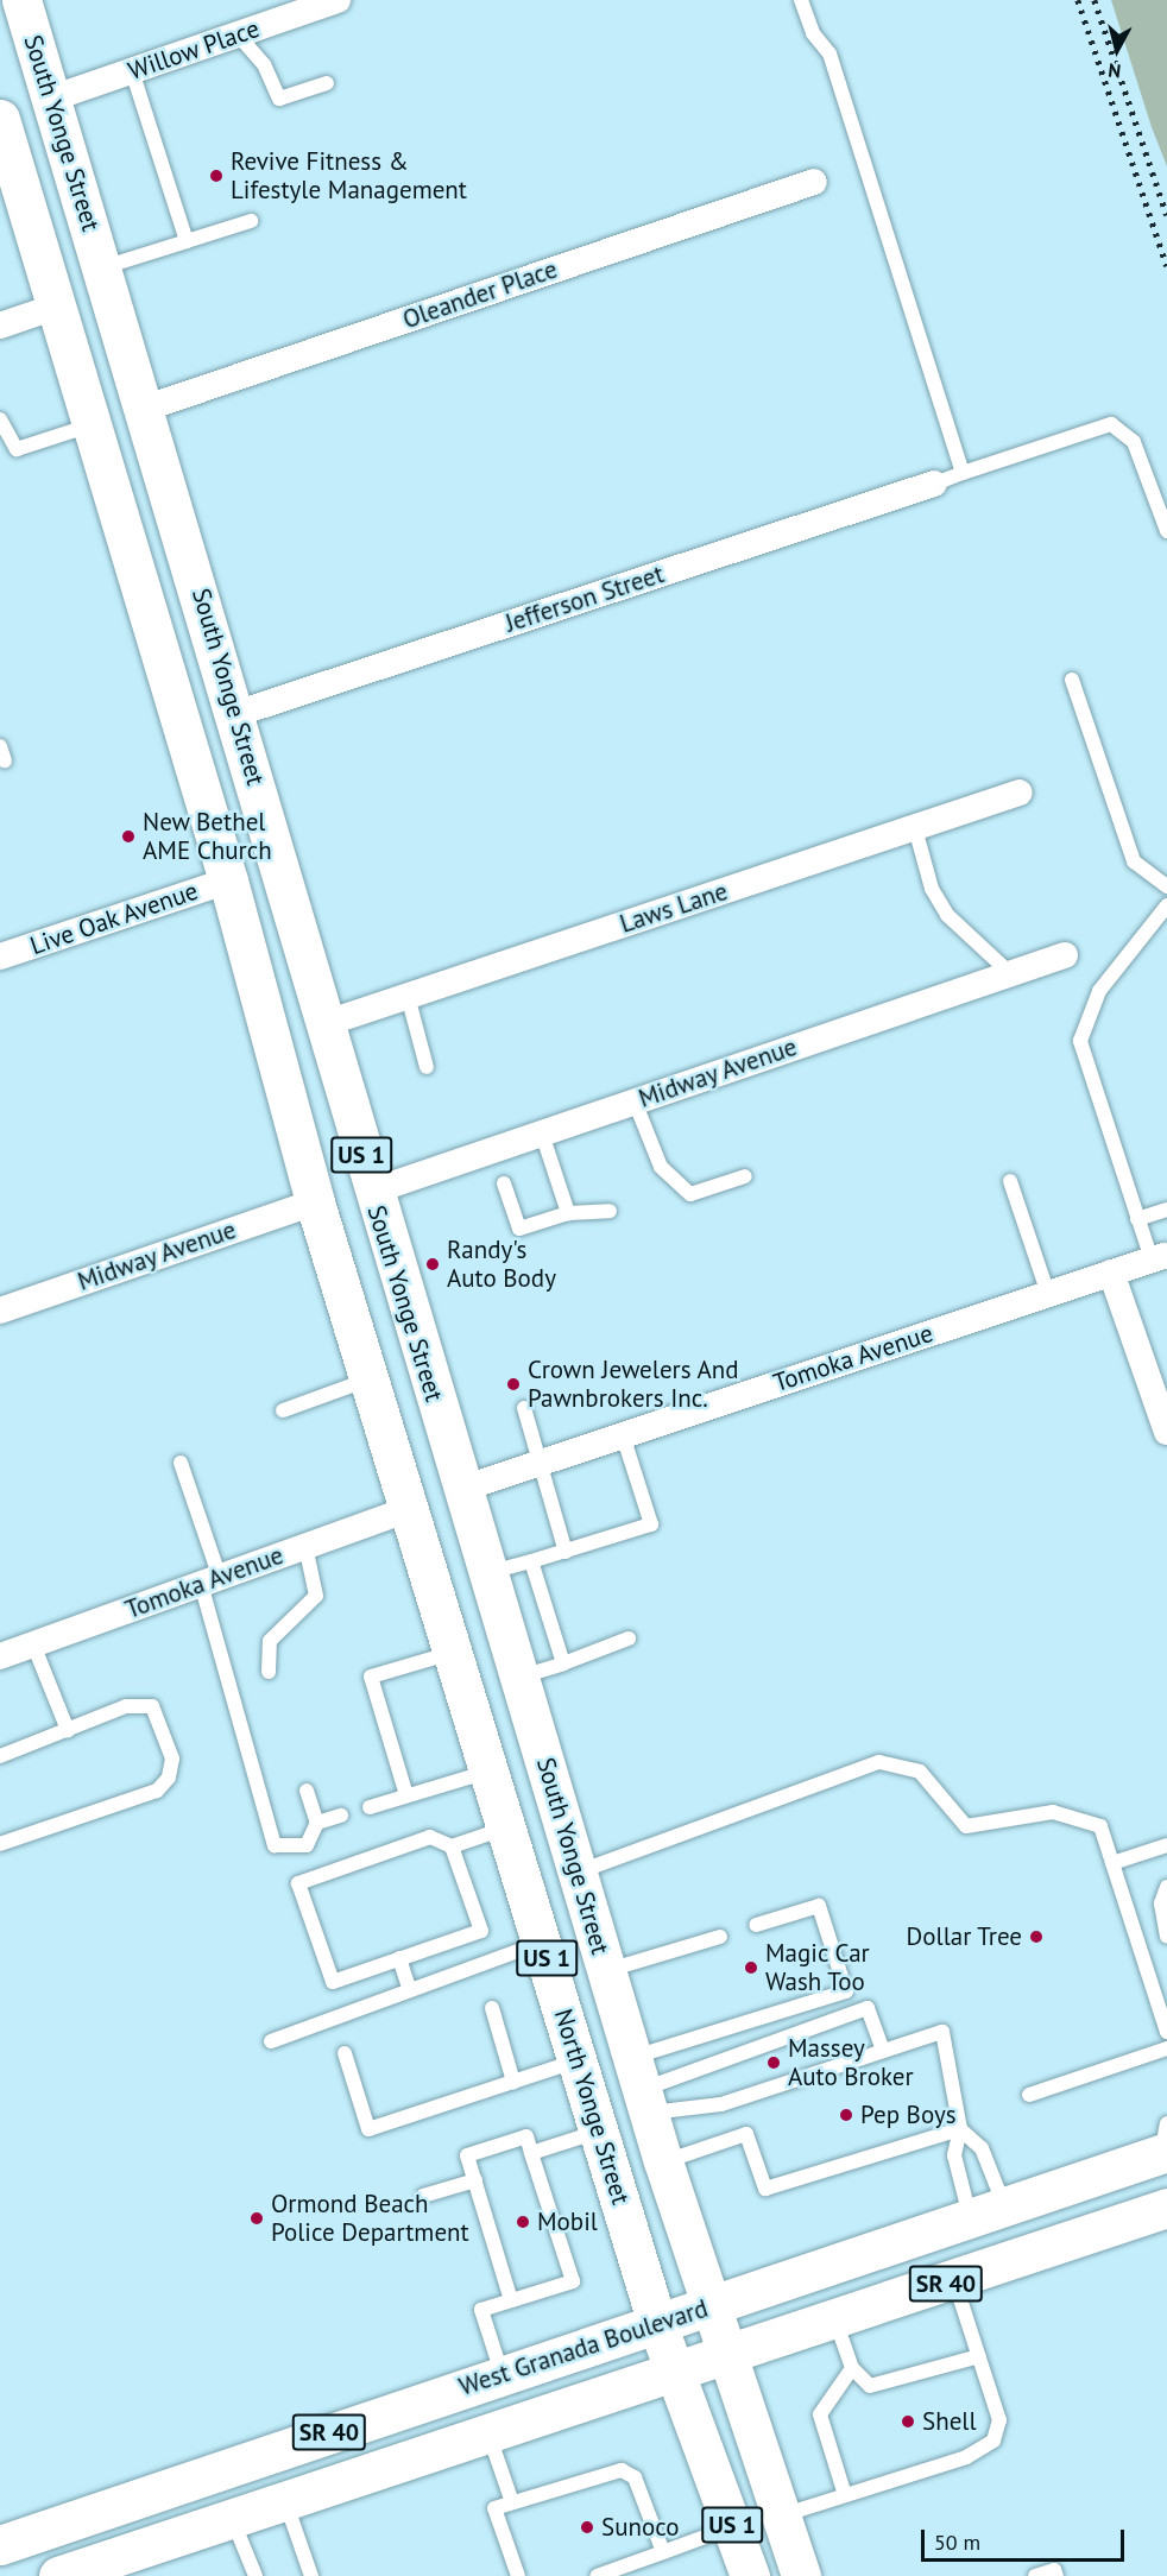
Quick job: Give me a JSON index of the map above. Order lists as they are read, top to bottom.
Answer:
{
  "streets": {
    "main road": [
      "South Yonge Street",
      "US 1",
      "North Yonge Street",
      "SR 40",
      "West Granada Boulevard"
    ],
    "street": [
      "Willow Place",
      "Oleander Place",
      "Jefferson Street",
      "Laws Lane",
      "Live Oak Avenue",
      "Midway Avenue",
      "Tomoka Avenue"
    ]
  },
  "crossings": [
    ["Willow Place", "South Yonge Street"],
    ["South Yonge Street", "Oleander Place"],
    ["South Yonge Street", "Jefferson Street"],
    ["South Yonge Street", "Laws Lane"],
    ["South Yonge Street", "Midway Avenue"],
    ["South Yonge Street", "US 1"],
    ["South Yonge Street", "Tomoka Avenue"],
    ["South Yonge Street", "West Granada Boulevard"],
    ["Live Oak Avenue", "US 1"],
    ["Midway Avenue", "US 1"],
    ["US 1", "Tomoka Avenue"],
    ["US 1", "North Yonge Street"],
    ["US 1", "West Granada Boulevard"],
    ["Tomoka Avenue", "North Yonge Street"],
    ["North Yonge Street", "West Granada Boulevard"]
  ],
  "places": [
    "Revive Fitness & Lifestyle Management",
    "New Bethel AME Church",
    "Randy's Auto Body",
    "Crown Jewelers And Pawnbrokers Inc.",
    "Dollar Tree",
    "Magic Car Wash Too",
    "Massey Auto Broker",
    "Pep Boys",
    "Ormond Beach Police Department",
    "Mobil",
    "Shell",
    "Sunoco"
  ],
  "scale_bar": "50 m",
  "north": "bottom"
}
